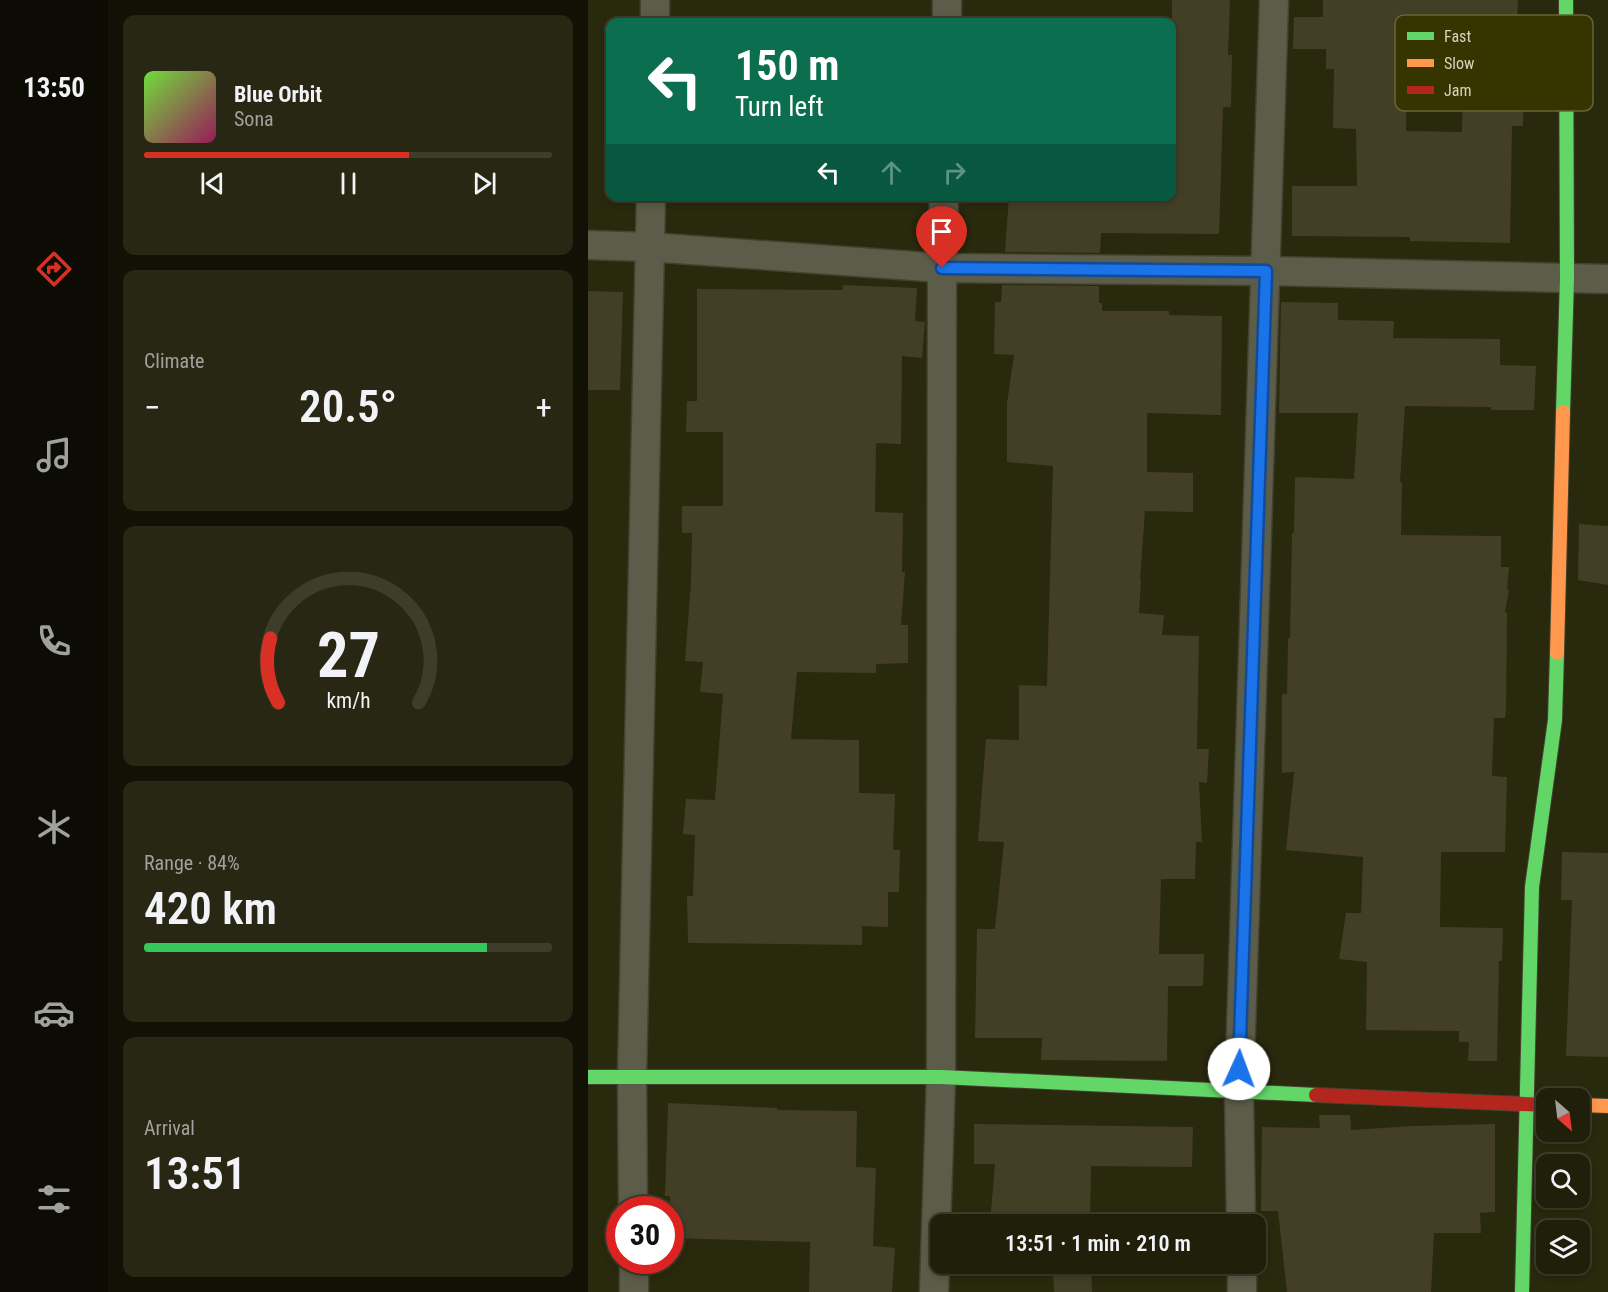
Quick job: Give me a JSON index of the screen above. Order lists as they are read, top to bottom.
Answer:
{
  "legend": ["Fast", "Slow", "Jam"],
  "north": "bottom right",
  "page": {
    "tabs": "13:50",
    "turn": ["150 m", "Turn left"],
    "song": ["Blue Orbit", "Sona"],
    "tile": [
      "Climate",
      ["Range · 84%", "420 km"],
      ["Arrival", "13:51"]
    ],
    "heat": ["−", "20.5°", "+"],
    "limit": "30",
    "trip": "13:51 · 1 min · 210 m",
    "gauge": ["27", "km/h"]
  }
}
